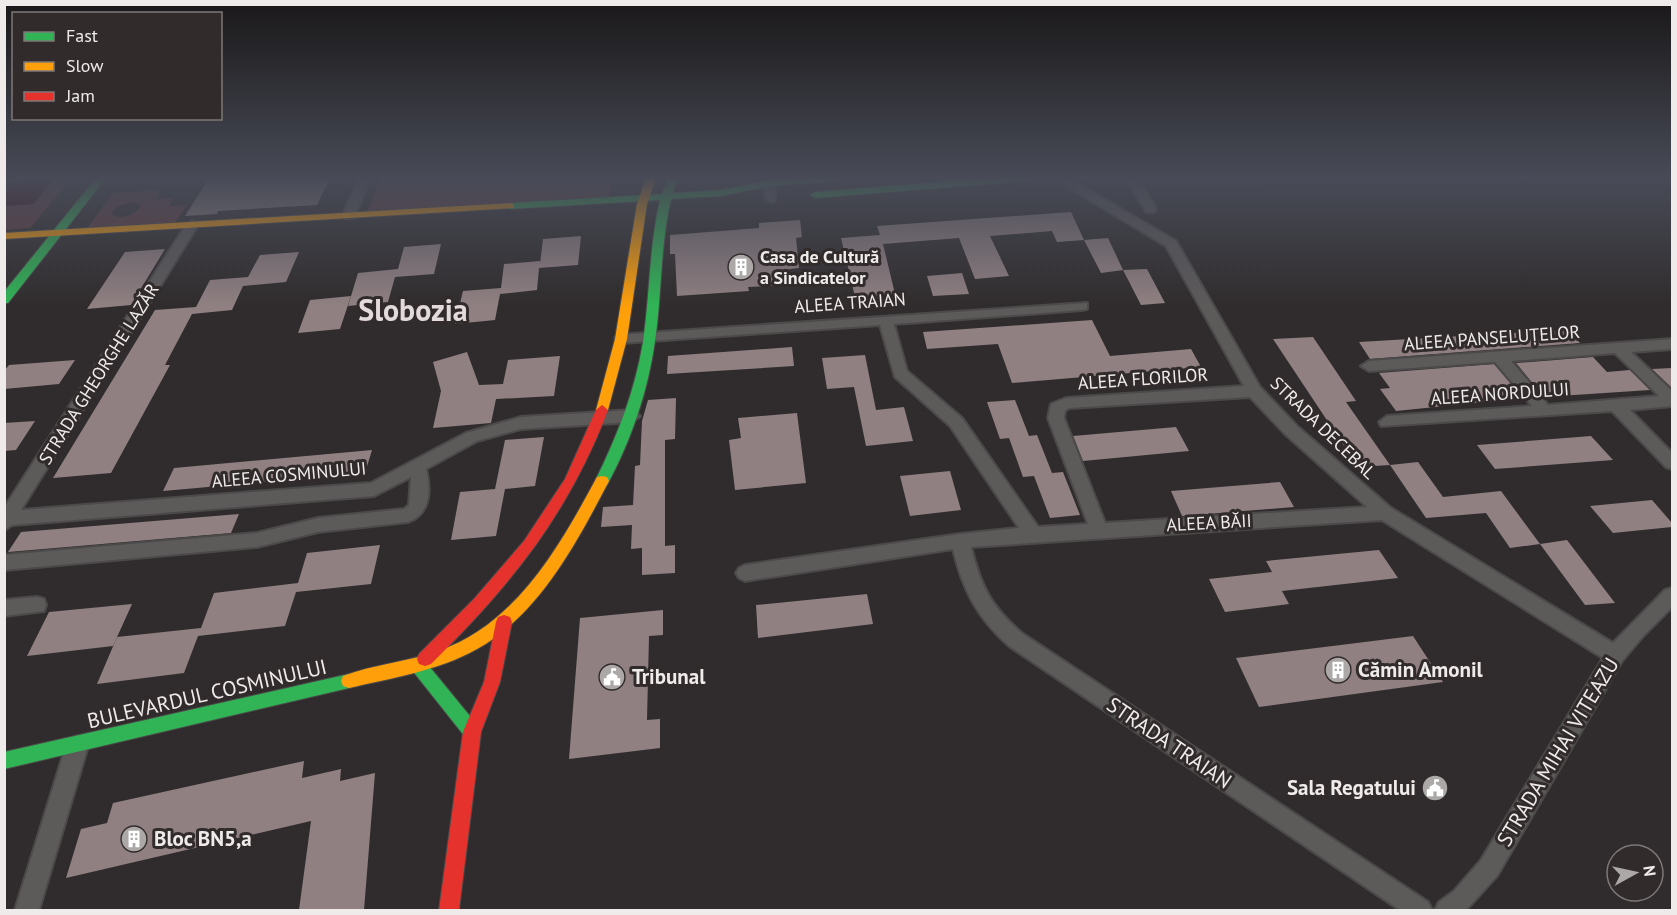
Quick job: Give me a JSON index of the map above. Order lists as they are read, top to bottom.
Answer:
{
  "streets": {
    "street": [
      "ALEEA TRAIAN",
      "ALEEA PANSELUȚELOR",
      "STRADA GHEORGHE LAZĂR",
      "ALEEA FLORILOR",
      "ALEEA NORDULUI",
      "STRADA DECEBAL",
      "ALEEA COSMINULUI",
      "ALEEA BĂII",
      "BULEVARDUL COSMINULUI",
      "STRADA TRAIAN",
      "STRADA MIHAI VITEAZU"
    ]
  },
  "crossings": [
    ["ALEEA TRAIAN", "BULEVARDUL COSMINULUI"],
    ["STRADA GHEORGHE LAZĂR", "ALEEA COSMINULUI"],
    ["ALEEA FLORILOR", "STRADA DECEBAL"],
    ["ALEEA FLORILOR", "ALEEA BĂII"],
    ["STRADA DECEBAL", "ALEEA BĂII"],
    ["STRADA DECEBAL", "STRADA MIHAI VITEAZU"],
    ["ALEEA COSMINULUI", "BULEVARDUL COSMINULUI"],
    ["ALEEA BĂII", "STRADA TRAIAN"]
  ],
  "districts": ["Slobozia"],
  "places": {
    "building": ["Casa de Cultură a Sindicatelor", "Cămin Amonil", "Bloc BN5,a"],
    "public building": ["Tribunal", "Sala Regatului"]
  },
  "legend": ["Fast", "Slow", "Jam"],
  "north": "right"
}
